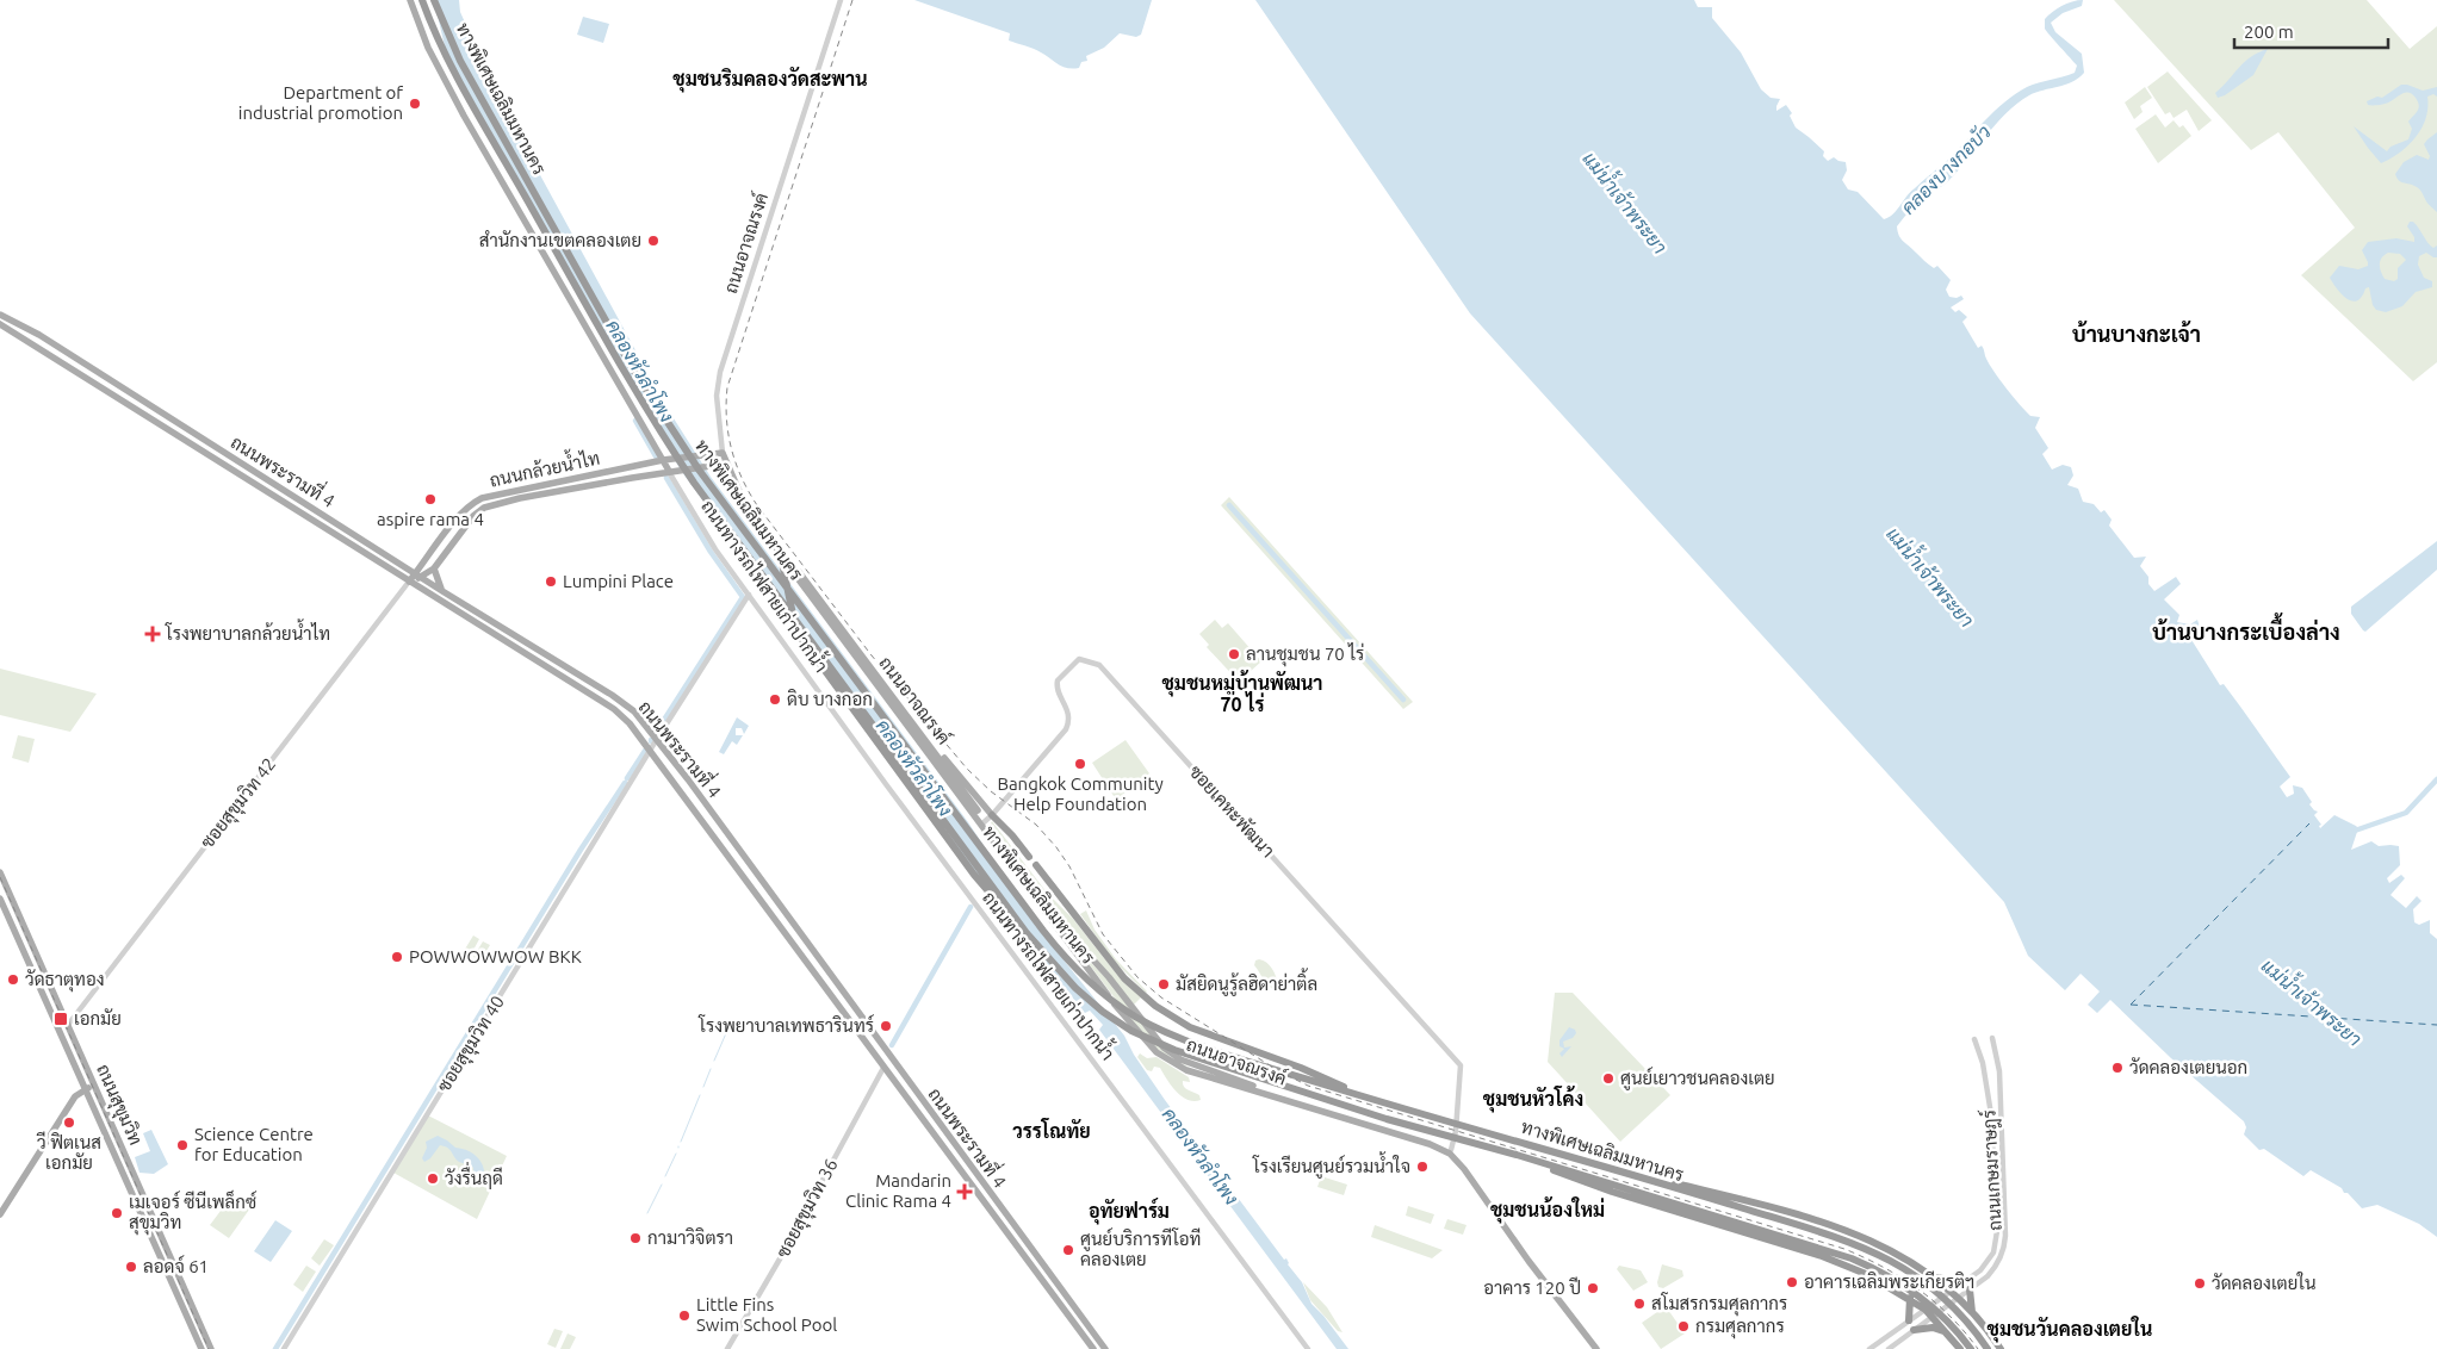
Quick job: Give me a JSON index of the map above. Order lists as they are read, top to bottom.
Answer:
{
  "streets": {
    "highway": ["ทางพิเศษเฉลิมมหานคร"],
    "main road": [
      "ถนนอาจณรงค์",
      "ถนนกล้วยน้ำไท",
      "ถนนพระรามที่ 4",
      "ถนนทางรถไฟสายเก่าปากน้ำ",
      "ถนนสุขุมวิท"
    ],
    "street": [
      "ซอยสุขุมวิท 42",
      "ซอยเคหะพัฒนา",
      "ซอยสุขุมวิท 40",
      "ถนนเกษมราษฎร์",
      "ซอยสุขุมวิท 36"
    ]
  },
  "crossings": [
    ["ถนนอาจณรงค์", "ถนนกล้วยน้ำไท"],
    ["ถนนอาจณรงค์", "ซอยเคหะพัฒนา"],
    ["ถนนกล้วยน้ำไท", "ถนนพระรามที่ 4"],
    ["ถนนกล้วยน้ำไท", "ถนนทางรถไฟสายเก่าปากน้ำ"],
    ["ถนนกล้วยน้ำไท", "ซอยสุขุมวิท 42"],
    ["ถนนพระรามที่ 4", "ซอยสุขุมวิท 42"],
    ["ถนนพระรามที่ 4", "ซอยสุขุมวิท 40"],
    ["ถนนพระรามที่ 4", "ซอยสุขุมวิท 36"],
    ["ถนนทางรถไฟสายเก่าปากน้ำ", "ซอยสุขุมวิท 40"],
    ["ซอยสุขุมวิท 42", "ถนนสุขุมวิท"]
  ],
  "districts": [
    "ชุมชนริมคลองวัดสะพาน",
    "บ้านบางกะเจ้า",
    "บ้านบางกระเบื้องล่าง",
    "ชุมชนหมู่บ้านพัฒนา 70 ไร่",
    "ชุมชนหัวโค้ง",
    "วรรโณทัย",
    "ชุมชนน้องใหม่",
    "อุทัยฟาร์ม",
    "ชุมชนวันคลองเตยใน"
  ],
  "water": ["คลองบางกอบัว", "แม่น้ำเจ้าพระยา", "คลองหัวลำโพง"],
  "places": {
    "other": [
      "Department of industrial promotion",
      "สำนักงานเขตคลองเตย",
      "aspire rama 4",
      "Lumpini Place",
      "ลานชุมชน 70 ไร่",
      "ดิบ บางกอก",
      "Bangkok Community Help Foundation",
      "POWWOWWOW BKK",
      "วัดธาตุทอง",
      "มัสยิดนูรู้ลฮิดาย่าติ้ล",
      "โรงพยาบาลเทพธารินทร์",
      "วัดคลองเตยนอก",
      "ศูนย์เยาวชนคลองเตย",
      "วี ฟิตเนส เอกมัย",
      "Science Centre for Education",
      "โรงเรียนศูนย์รวมน้ำใจ",
      "วังรื่นฤดี",
      "เมเจอร์ ซีนีเพล็กซ์ สุขุมวิท",
      "กามาวิจิตรา",
      "ศูนย์บริการทีโอที คลองเตย",
      "ลอดจ์ 61",
      "อาคารเฉลิมพระเกียรติฯ",
      "วัดคลองเตยใน",
      "อาคาร 120 ปี",
      "สโมสรกรมศุลกากร",
      "Little Fins Swim School Pool",
      "กรมศุลกากร"
    ],
    "health": ["โรงพยาบาลกล้วยน้ำไท", "Mandarin Clinic Rama 4"],
    "transit": ["เอกมัย"]
  },
  "scale_bar": "200 m"
}
